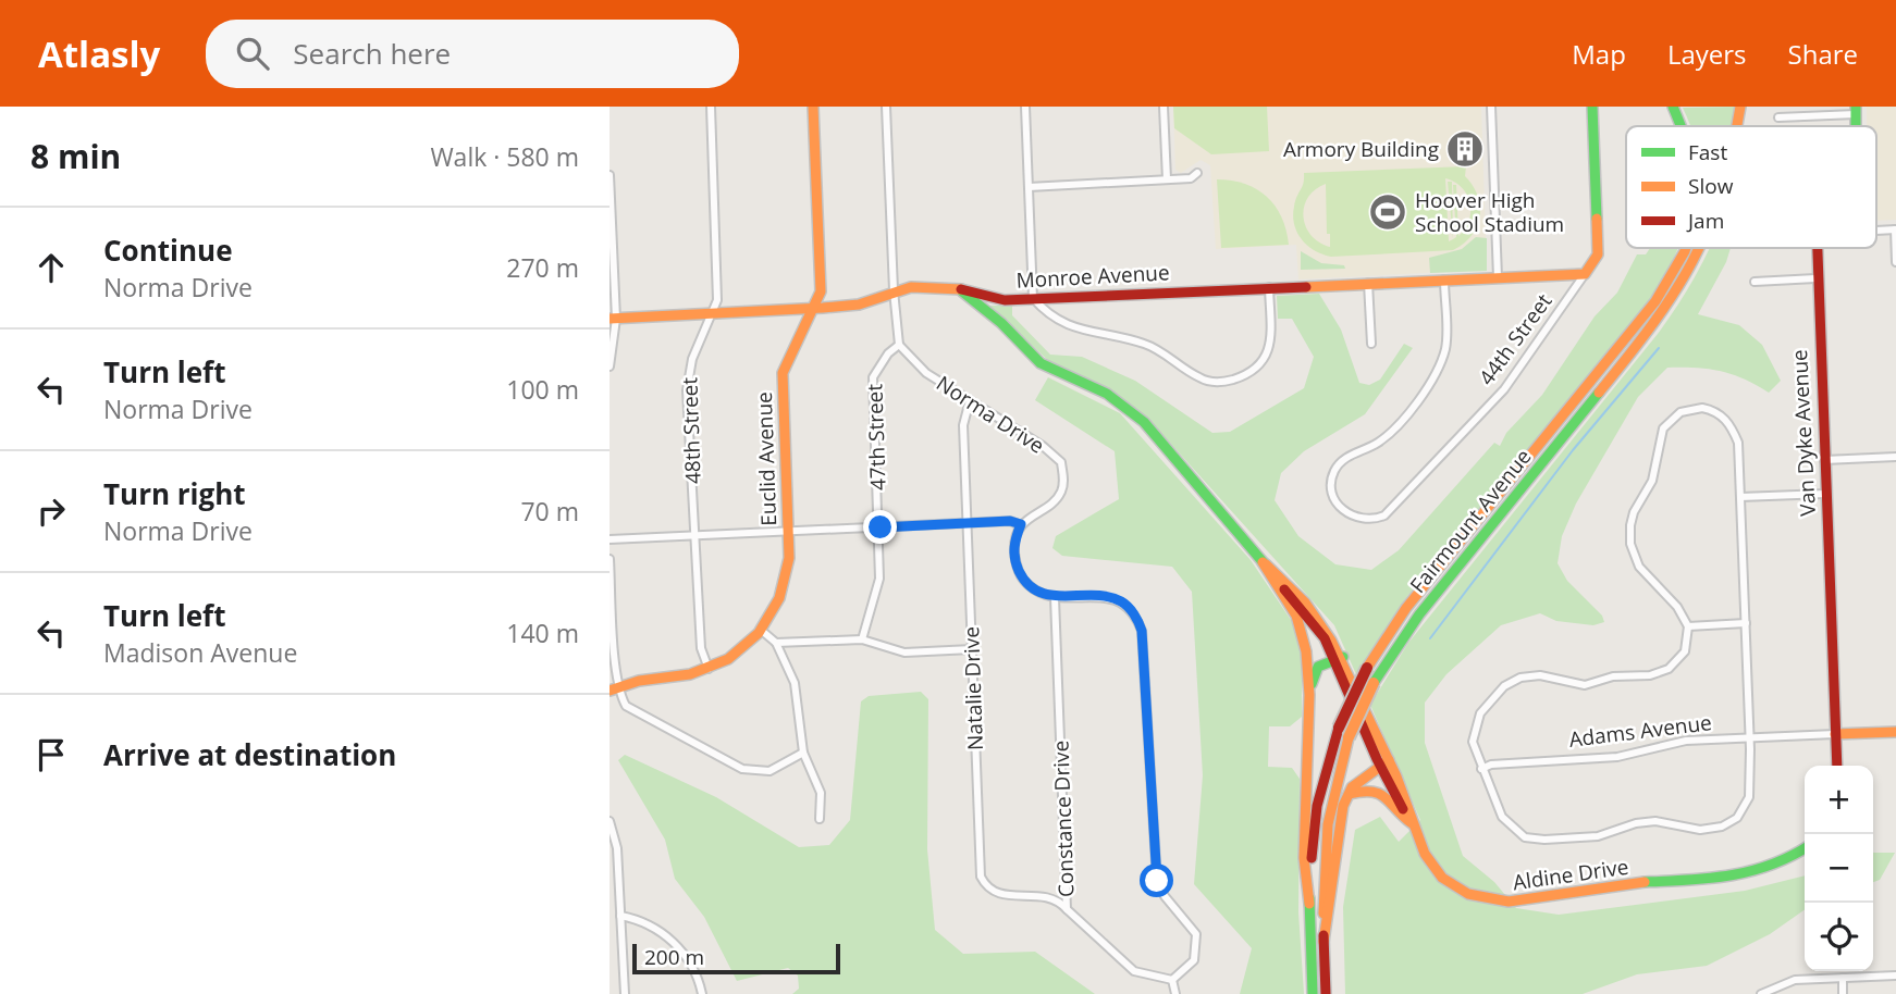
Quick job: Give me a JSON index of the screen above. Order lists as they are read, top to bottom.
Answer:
{
  "streets": {
    "main road": [
      "Monroe Avenue",
      "44th Street",
      "Van Dyke Avenue",
      "Euclid Avenue",
      "Fairmount Avenue",
      "Adams Avenue",
      "Aldine Drive"
    ],
    "street": [
      "Norma Drive",
      "48th Street",
      "47th Street",
      "Natalie Drive",
      "Constance Drive"
    ]
  },
  "crossings": [
    ["Monroe Avenue", "44th Street"],
    ["Monroe Avenue", "48th Street"],
    ["Monroe Avenue", "Euclid Avenue"],
    ["Monroe Avenue", "Aldine Drive"],
    ["Norma Drive", "47th Street"],
    ["Norma Drive", "Natalie Drive"],
    ["Van Dyke Avenue", "Adams Avenue"],
    ["Natalie Drive", "Constance Drive"]
  ],
  "places": {
    "building": ["Armory Building"],
    "sports": ["Hoover High School Stadium"]
  },
  "legend": ["Fast", "Slow", "Jam"],
  "scale_bar": "200 m",
  "page": {
    "header": "Atlasly",
    "search": "Search here",
    "nav": ["Map", "Layers", "Share"],
    "heading": ["8 min", "Walk · 580 m"],
    "list": [
      ["Continue", "Norma Drive", "270 m"],
      ["Turn left", "Norma Drive", "100 m"],
      ["Turn right", "Norma Drive", "70 m"],
      ["Turn left", "Madison Avenue", "140 m"],
      "Arrive at destination"
    ],
    "map_buttons": ["+", "−"],
    "scale": "200 m"
  }
}
